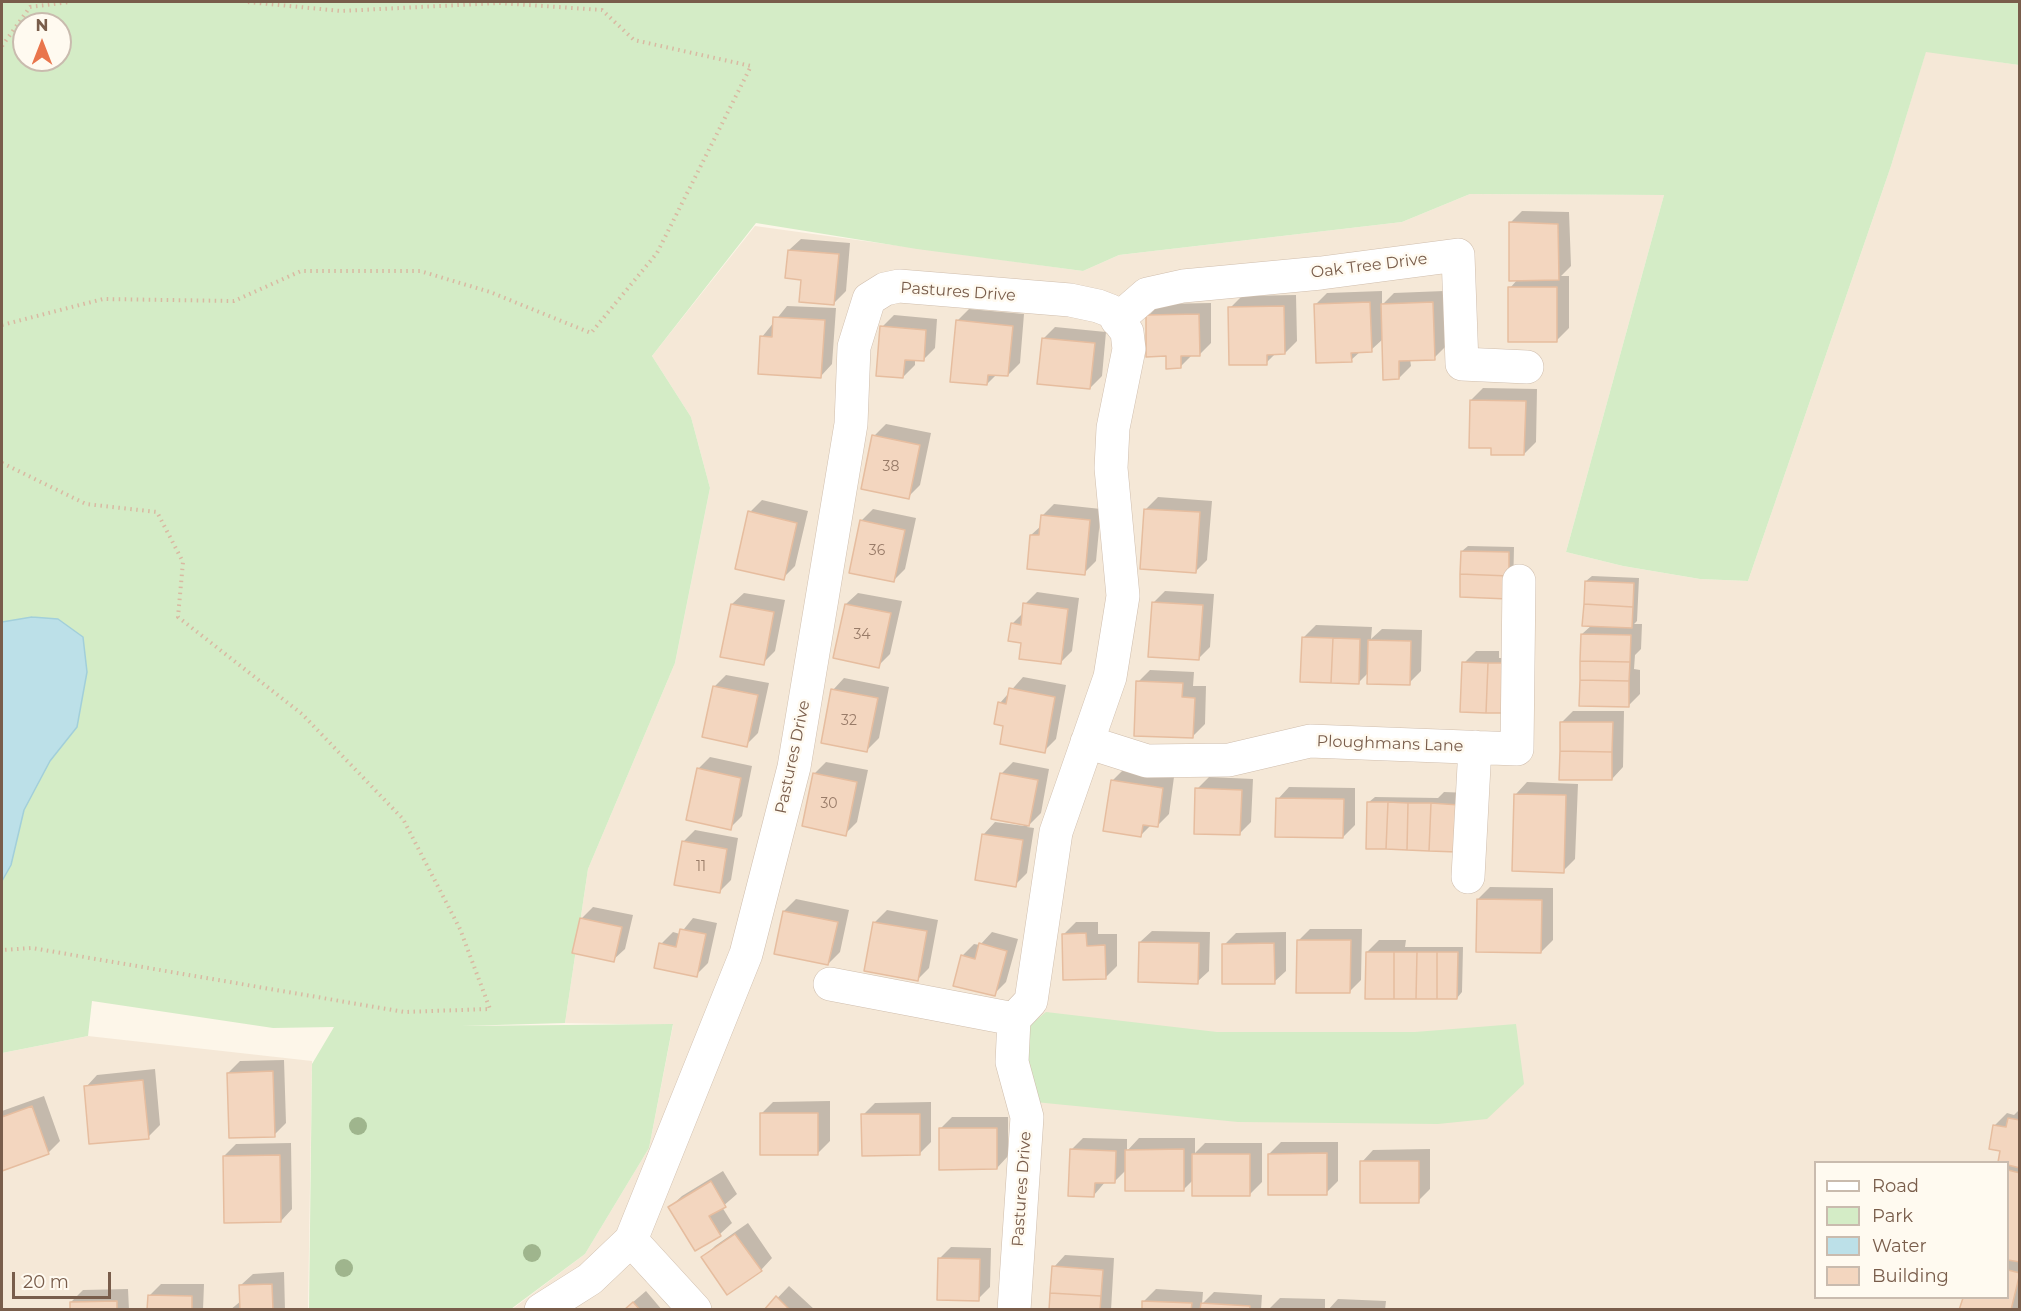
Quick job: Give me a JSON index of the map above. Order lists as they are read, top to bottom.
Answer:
{
  "streets": {
    "street": ["Oak Tree Drive", "Pastures Drive", "Ploughmans Lane"]
  },
  "crossings": [
    ["Oak Tree Drive", "Pastures Drive"]
  ],
  "house_numbers": [
    "38",
    "36",
    "34",
    "32",
    "30",
    "11"
  ],
  "legend": [
    "Road",
    "Park",
    "Water",
    "Building"
  ],
  "scale_bar": "20 m",
  "north": "top"
}
